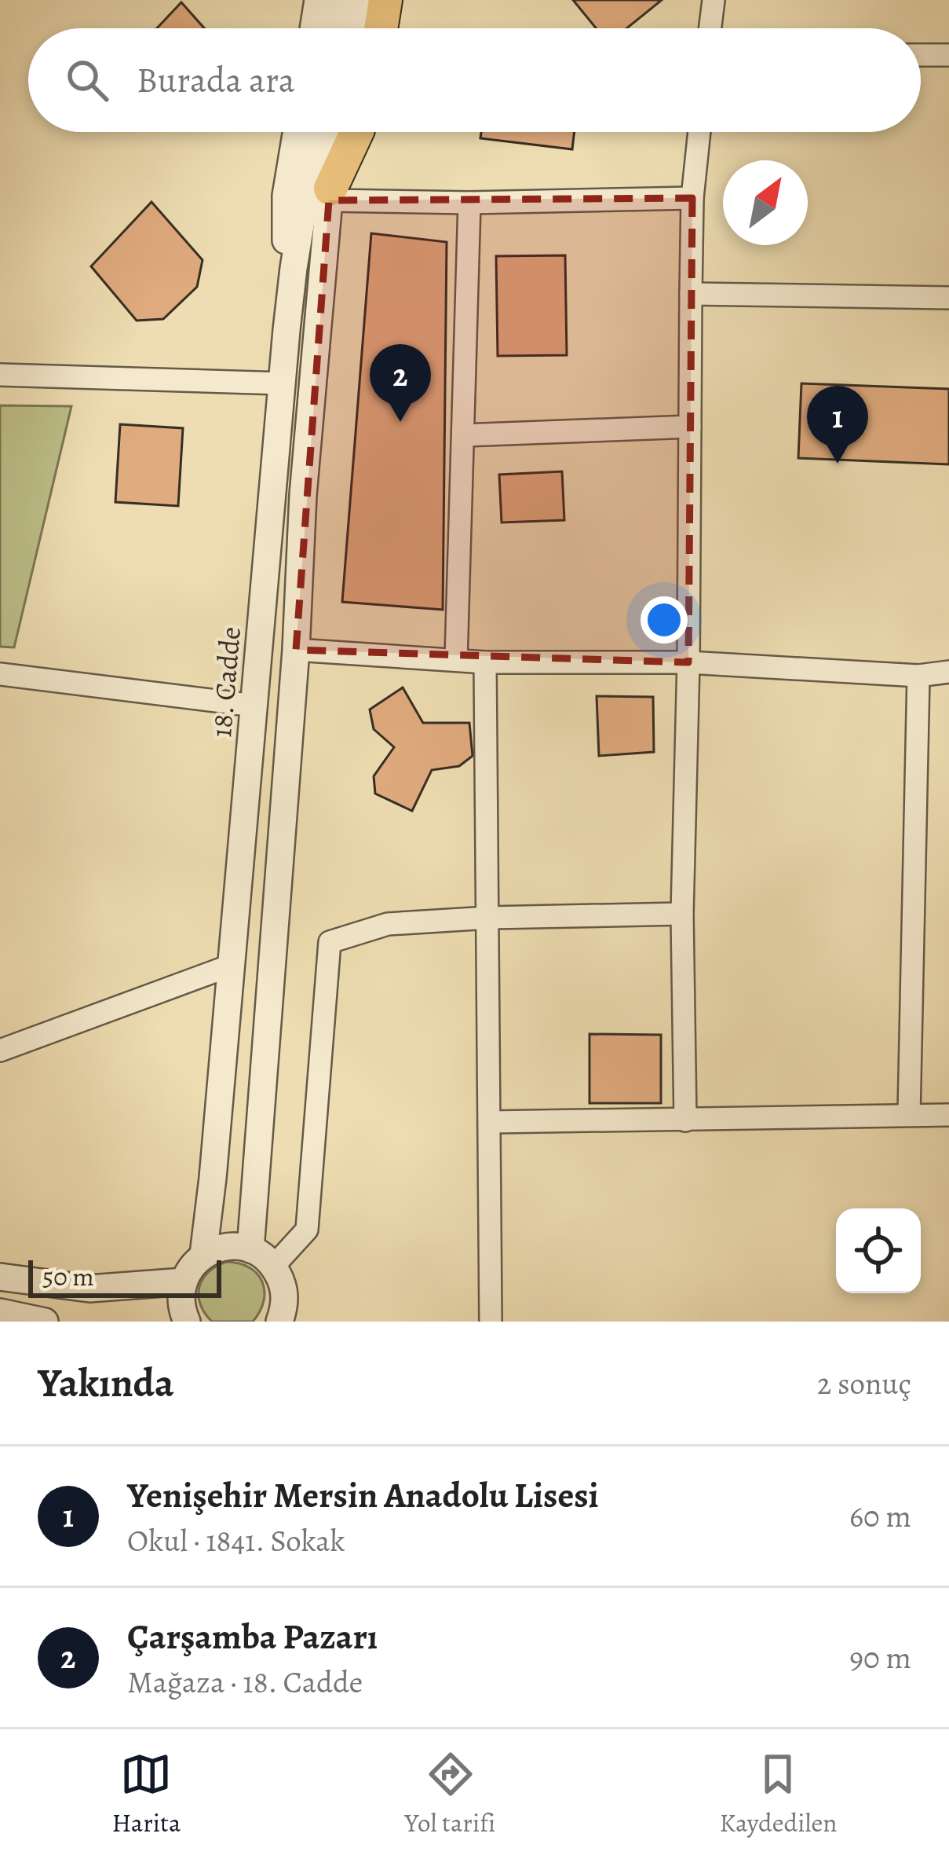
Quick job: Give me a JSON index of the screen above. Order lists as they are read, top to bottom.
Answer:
{
  "streets": {
    "street": ["18. Cadde"]
  },
  "scale_bar": "50 m",
  "north": "top right",
  "page": {
    "search": "Burada ara",
    "pins": ["2", "1"],
    "scale": "50 m",
    "heading": ["Yakında", "2 sonuç"],
    "list": [
      {
        "mark": "1",
        "name": "Yenişehir Mersin Anadolu Lisesi",
        "note": "Okul · 1841. Sokak",
        "value": "60 m"
      },
      {
        "mark": "2",
        "name": "Çarşamba Pazarı",
        "note": "Mağaza · 18. Cadde",
        "value": "90 m"
      }
    ],
    "nav": ["Harita", "Yol tarifi", "Kaydedilen"]
  }
}
